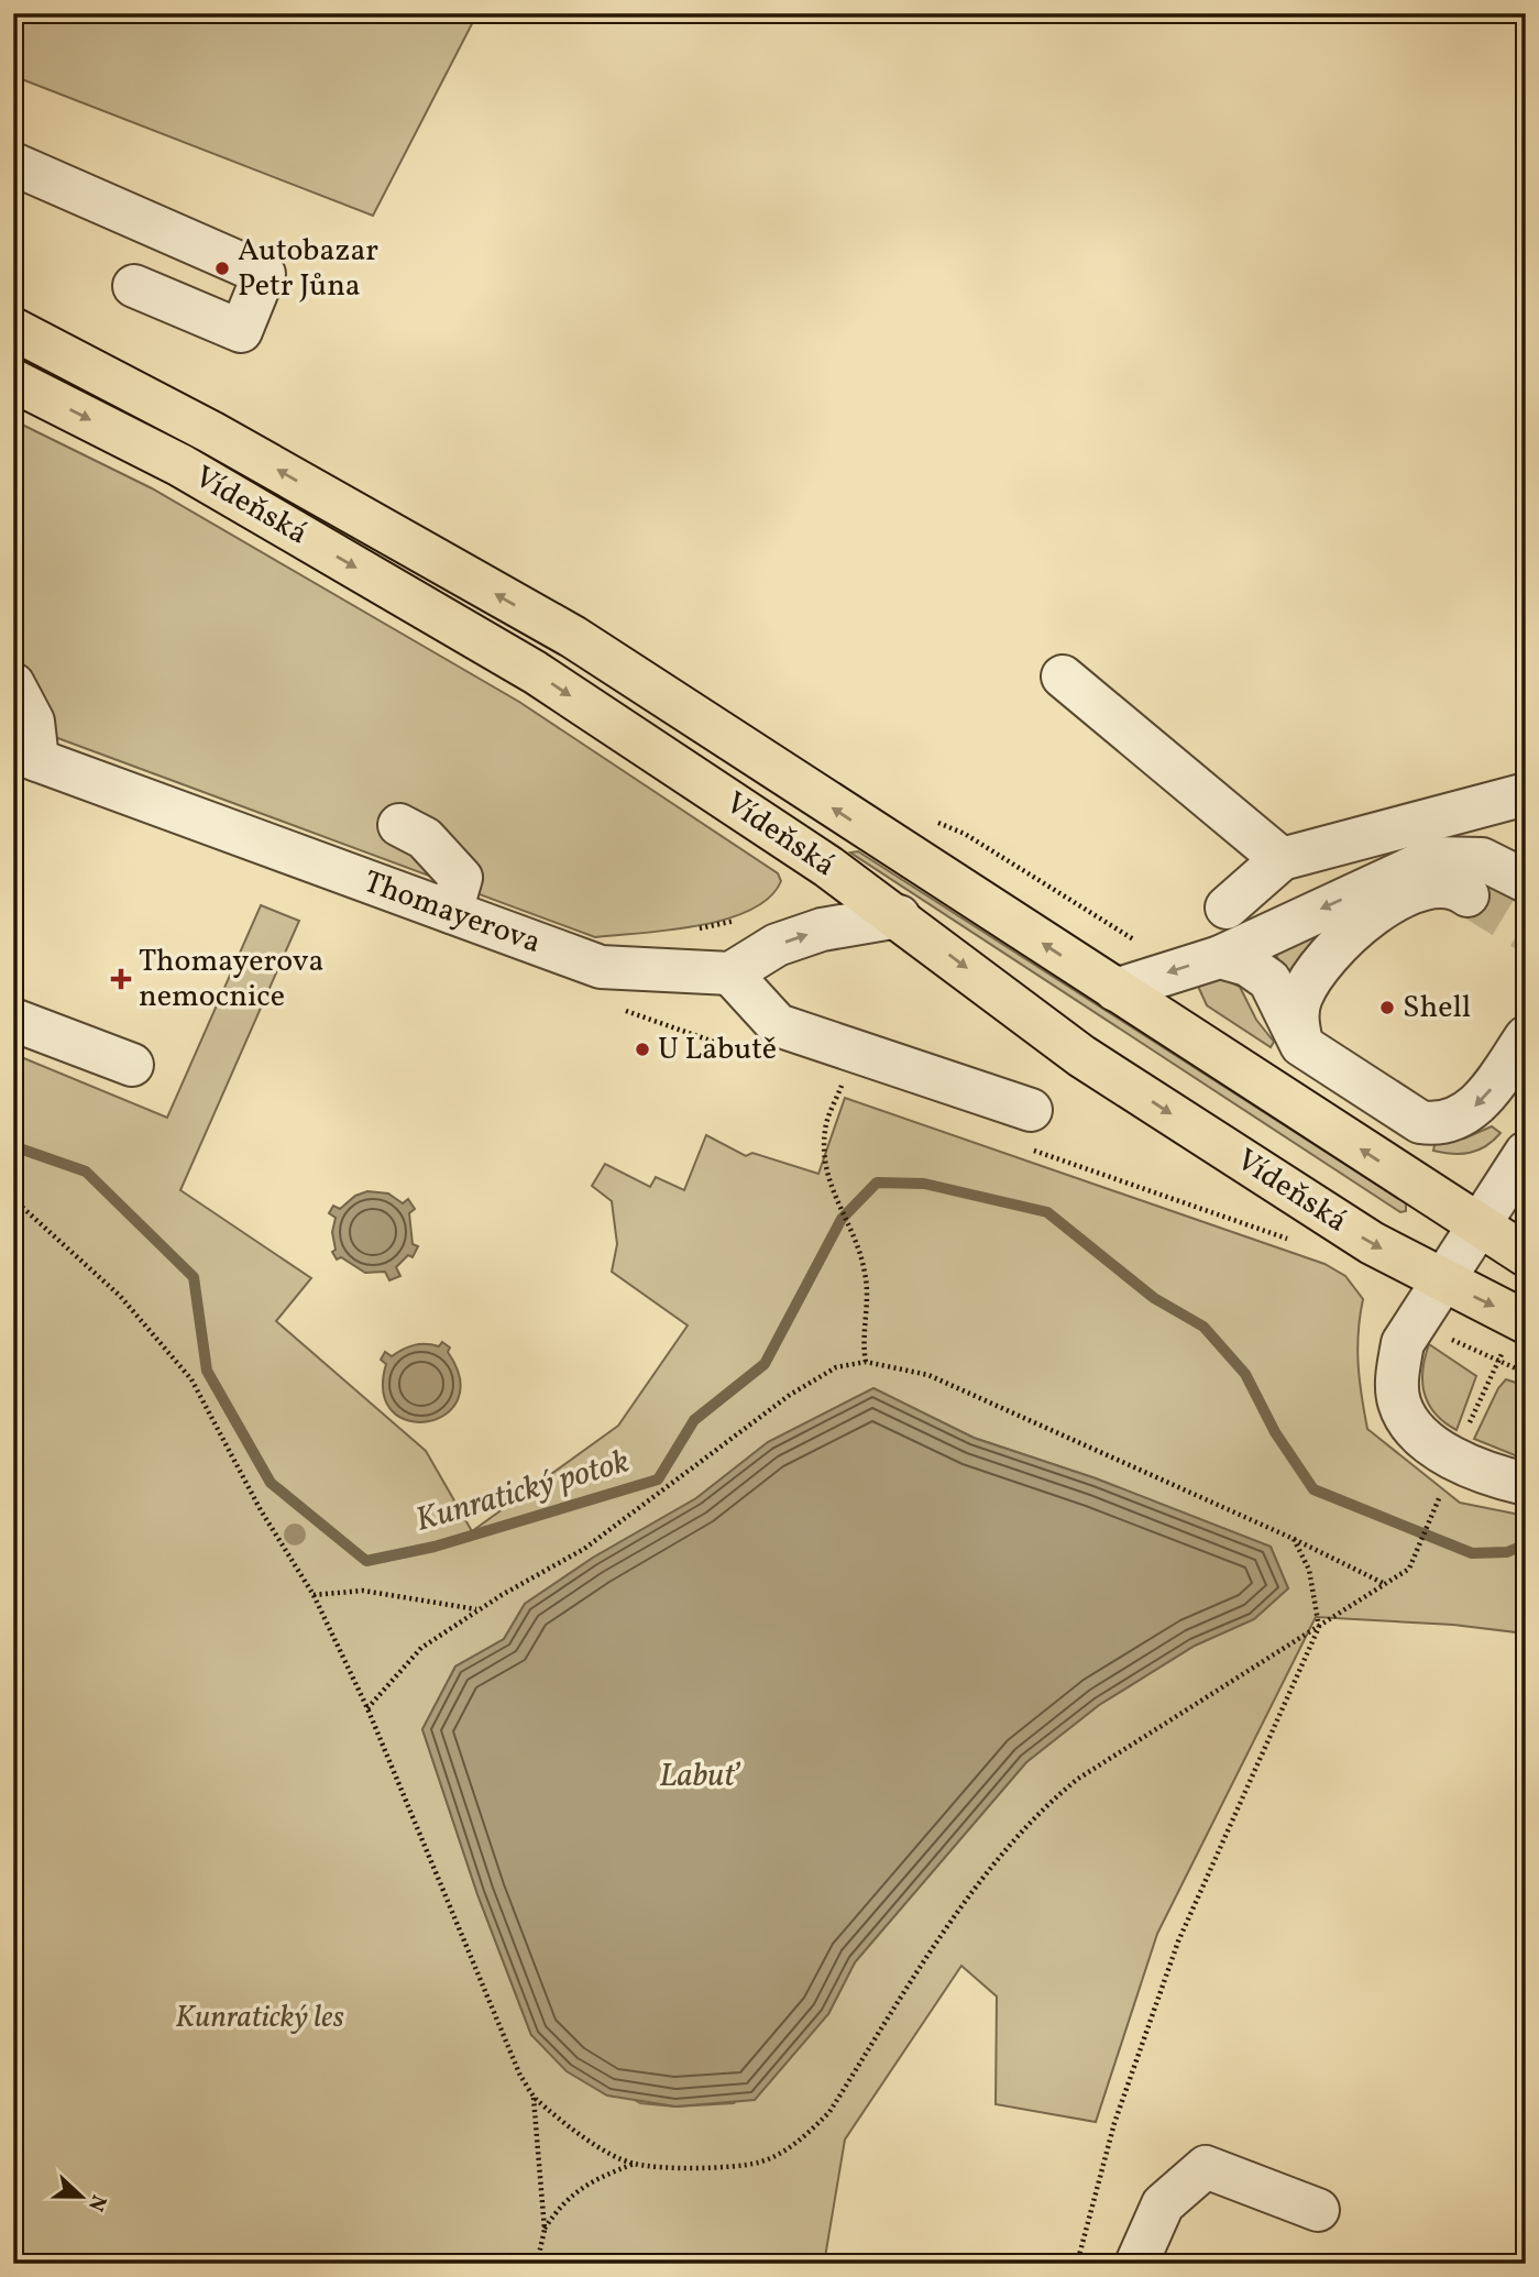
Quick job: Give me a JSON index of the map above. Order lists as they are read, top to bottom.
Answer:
{
  "streets": {
    "main road": ["Vídeňská"],
    "street": ["Thomayerova"]
  },
  "water": ["Kunratický potok", "Labuť"],
  "parks": ["Kunratický les"],
  "places": {
    "other": ["Autobazar Petr Jůna", "Shell", "U Labutě"],
    "health": ["Thomayerova nemocnice"]
  },
  "north": "right"
}
